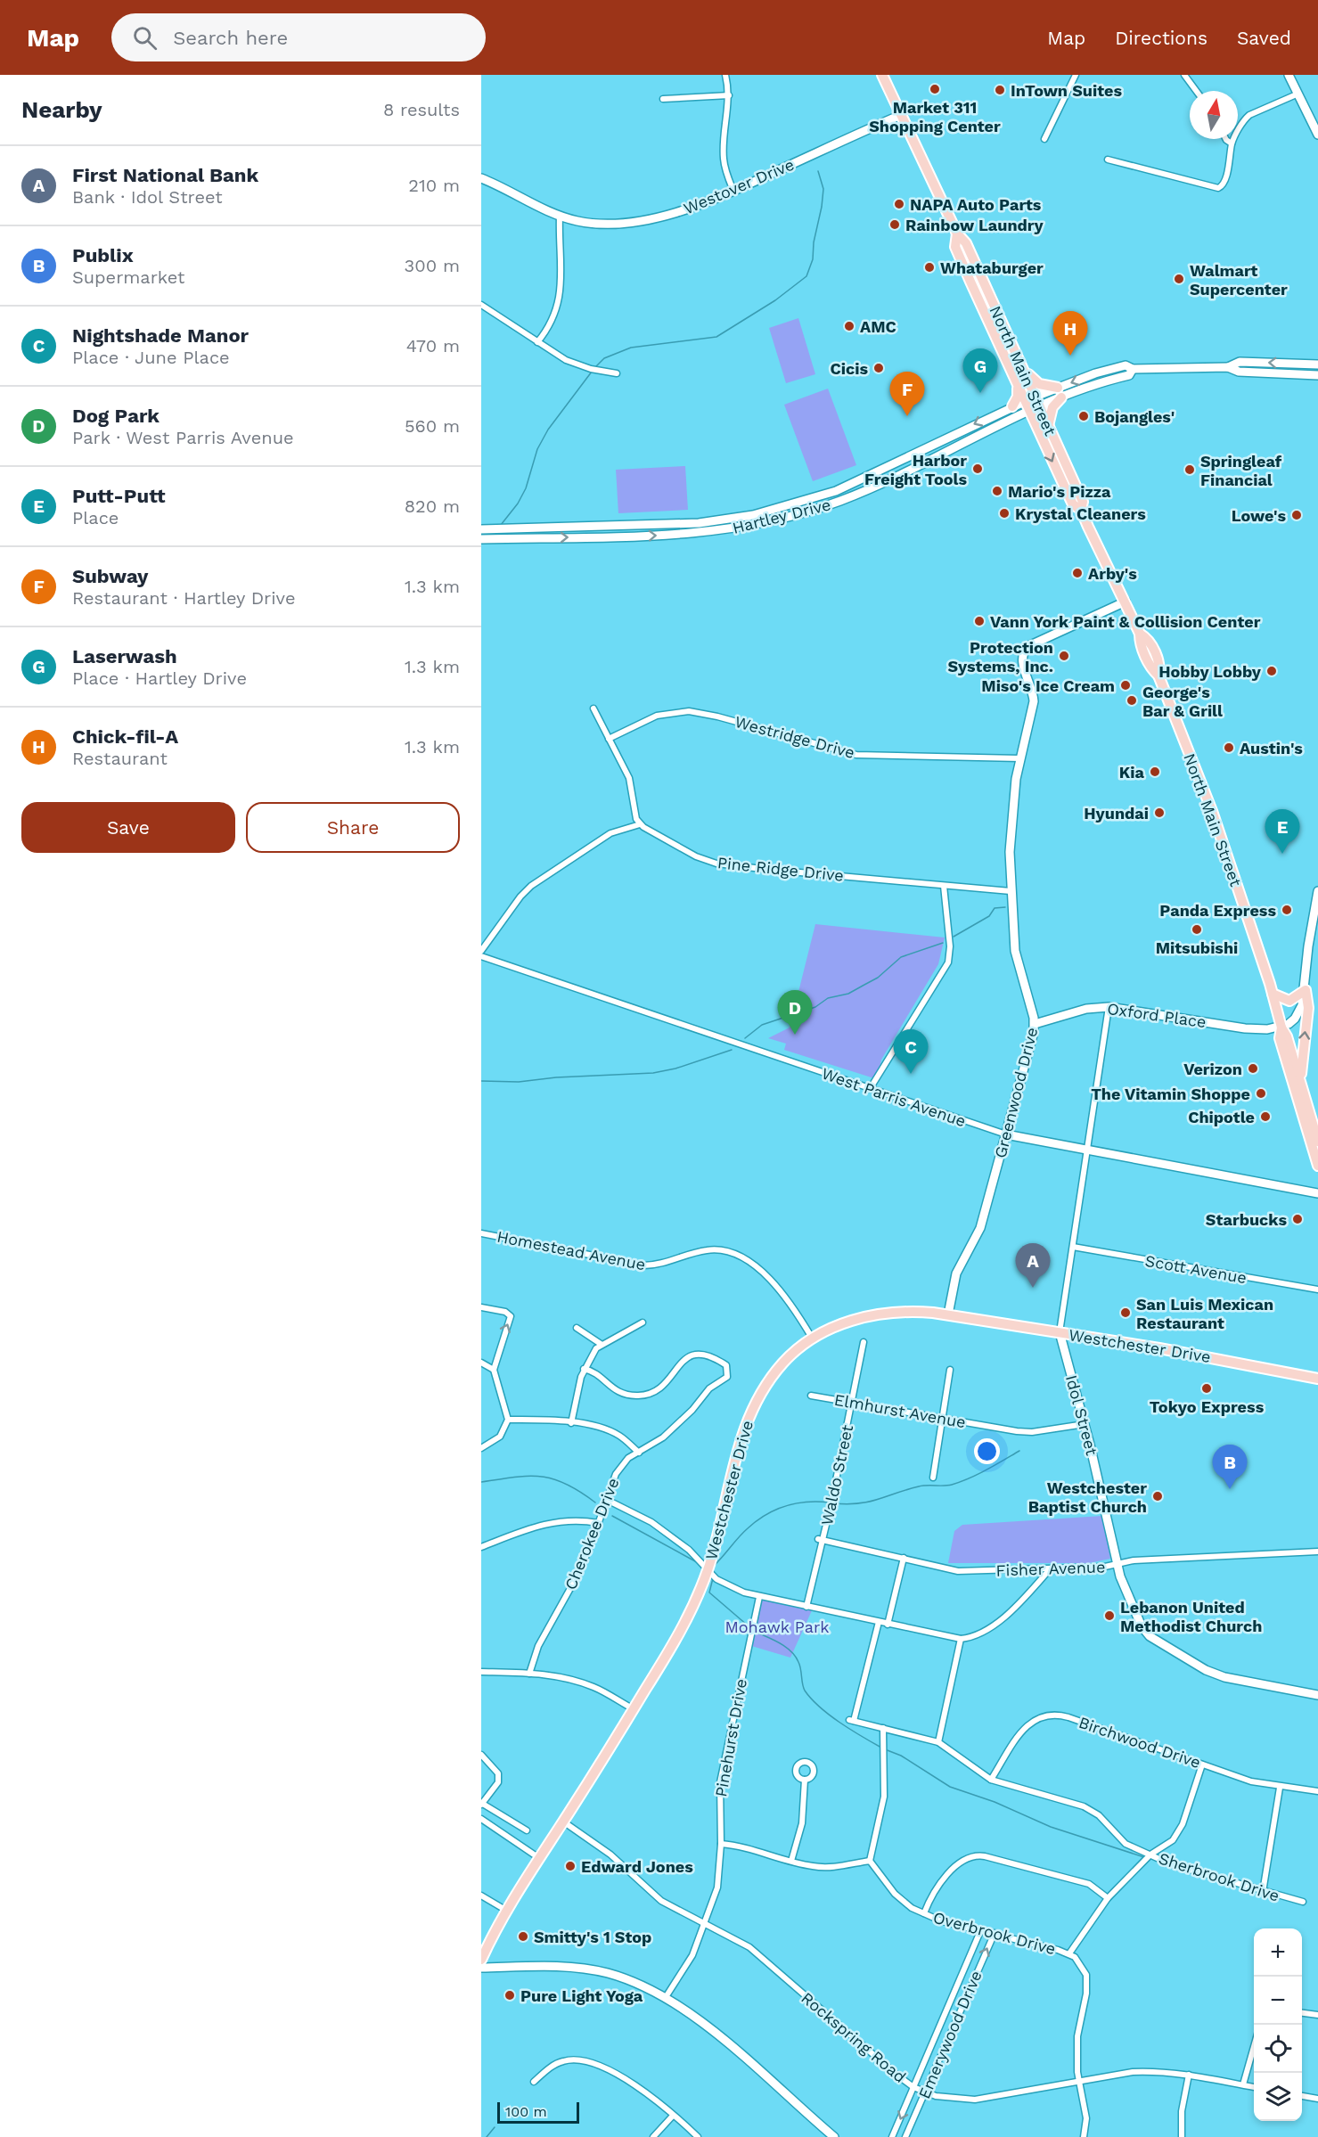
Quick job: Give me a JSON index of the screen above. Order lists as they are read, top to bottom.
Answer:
{
  "streets": {
    "main road": ["North Main Street", "Westchester Drive"],
    "street": [
      "Westover Drive",
      "Hartley Drive",
      "Westridge Drive",
      "Pine Ridge Drive",
      "Oxford Place",
      "Greenwood Drive",
      "West Parris Avenue",
      "Homestead Avenue",
      "Scott Avenue",
      "Elmhurst Avenue",
      "Idol Street",
      "Waldo Street",
      "Cherokee Drive",
      "Fisher Avenue",
      "Pinehurst Drive",
      "Birchwood Drive",
      "Sherbrook Drive",
      "Overbrook Drive",
      "Emerywood Drive",
      "Rockspring Road"
    ]
  },
  "crossings": [
    ["Westover Drive", "North Main Street"],
    ["North Main Street", "Hartley Drive"],
    ["North Main Street", "Oxford Place"],
    ["North Main Street", "Greenwood Drive"],
    ["Westridge Drive", "Greenwood Drive"],
    ["Pine Ridge Drive", "Greenwood Drive"],
    ["Oxford Place", "Greenwood Drive"],
    ["Oxford Place", "Idol Street"],
    ["Greenwood Drive", "West Parris Avenue"],
    ["Greenwood Drive", "Westchester Drive"],
    ["West Parris Avenue", "Idol Street"],
    ["Homestead Avenue", "Westchester Drive"],
    ["Scott Avenue", "Idol Street"],
    ["Westchester Drive", "Idol Street"],
    ["Westchester Drive", "Rockspring Road"],
    ["Elmhurst Avenue", "Idol Street"],
    ["Elmhurst Avenue", "Waldo Street"],
    ["Idol Street", "Fisher Avenue"],
    ["Waldo Street", "Fisher Avenue"],
    ["Pinehurst Drive", "Rockspring Road"],
    ["Birchwood Drive", "Sherbrook Drive"],
    ["Overbrook Drive", "Emerywood Drive"],
    ["Emerywood Drive", "Rockspring Road"]
  ],
  "parks": ["Mohawk Park"],
  "places": [
    "Market 311 Shopping Center",
    "InTown Suites",
    "NAPA Auto Parts",
    "Rainbow Laundry",
    "Whataburger",
    "Walmart Supercenter",
    "AMC",
    "Cicis",
    "Bojangles'",
    "Harbor Freight Tools",
    "Springleaf Financial",
    "Mario's Pizza",
    "Krystal Cleaners",
    "Lowe's",
    "Arby's",
    "Vann York Paint & Collision Center",
    "Protection Systems, Inc.",
    "Hobby Lobby",
    "Miso's Ice Cream",
    "George's Bar & Grill",
    "Austin's",
    "Kia",
    "Hyundai",
    "Panda Express",
    "Mitsubishi",
    "Verizon",
    "The Vitamin Shoppe",
    "Chipotle",
    "Starbucks",
    "San Luis Mexican Restaurant",
    "Tokyo Express",
    "Westchester Baptist Church",
    "Lebanon United Methodist Church",
    "Edward Jones",
    "Smitty's 1 Stop",
    "Pure Light Yoga"
  ],
  "scale_bar": "100 m",
  "north": "top",
  "page": {
    "header": "Map",
    "search": "Search here",
    "nav": ["Map", "Directions", "Saved"],
    "heading": ["Nearby", "8 results"],
    "list": [
      {
        "mark": "A",
        "name": "First National Bank",
        "note": "Bank · Idol Street",
        "value": "210 m"
      },
      {
        "mark": "B",
        "name": "Publix",
        "note": "Supermarket",
        "value": "300 m"
      },
      {
        "mark": "C",
        "name": "Nightshade Manor",
        "note": "Place · June Place",
        "value": "470 m"
      },
      {
        "mark": "D",
        "name": "Dog Park",
        "note": "Park · West Parris Avenue",
        "value": "560 m"
      },
      {
        "mark": "E",
        "name": "Putt-Putt",
        "note": "Place",
        "value": "820 m"
      },
      {
        "mark": "F",
        "name": "Subway",
        "note": "Restaurant · Hartley Drive",
        "value": "1.3 km"
      },
      {
        "mark": "G",
        "name": "Laserwash",
        "note": "Place · Hartley Drive",
        "value": "1.3 km"
      },
      {
        "mark": "H",
        "name": "Chick-fil-A",
        "note": "Restaurant",
        "value": "1.3 km"
      }
    ],
    "pins": [
      "H",
      "G",
      "F",
      "E",
      "D",
      "C",
      "A",
      "B"
    ],
    "buttons": ["Save", "Share"],
    "map_buttons": ["+", "−"],
    "scale": "100 m"
  }
}
